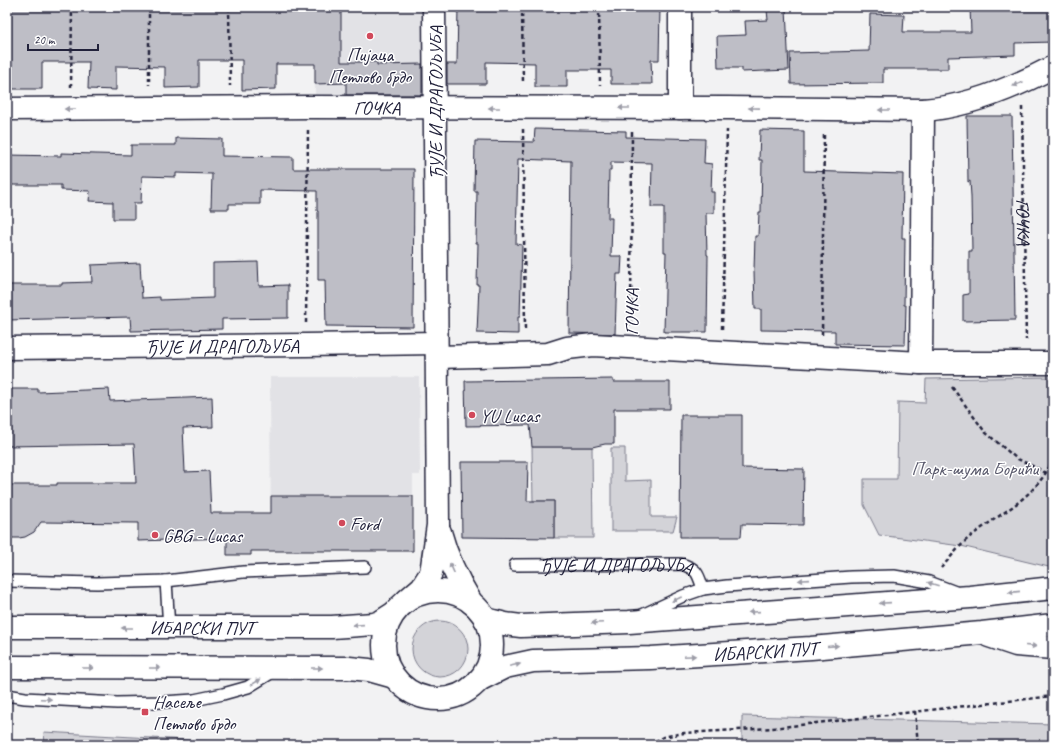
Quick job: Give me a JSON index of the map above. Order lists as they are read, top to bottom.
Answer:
{
  "streets": {
    "street": ["ЂУЈЕ И ДРАГОЉУБА", "ГОЧКА", "ИБАРСКИ ПУТ"]
  },
  "crossings": [
    ["ЂУЈЕ И ДРАГОЉУБА", "ГОЧКА"],
    ["ЂУЈЕ И ДРАГОЉУБА", "ИБАРСКИ ПУТ"]
  ],
  "parks": ["Парк-шума Борићи"],
  "places": {
    "other": [
      "Пијаца Петлово брдо",
      "YU Lucas",
      "Ford",
      "GBG - Lucas"
    ],
    "transit": ["Насеље Петлово брдо"]
  },
  "scale_bar": "20 m"
}
